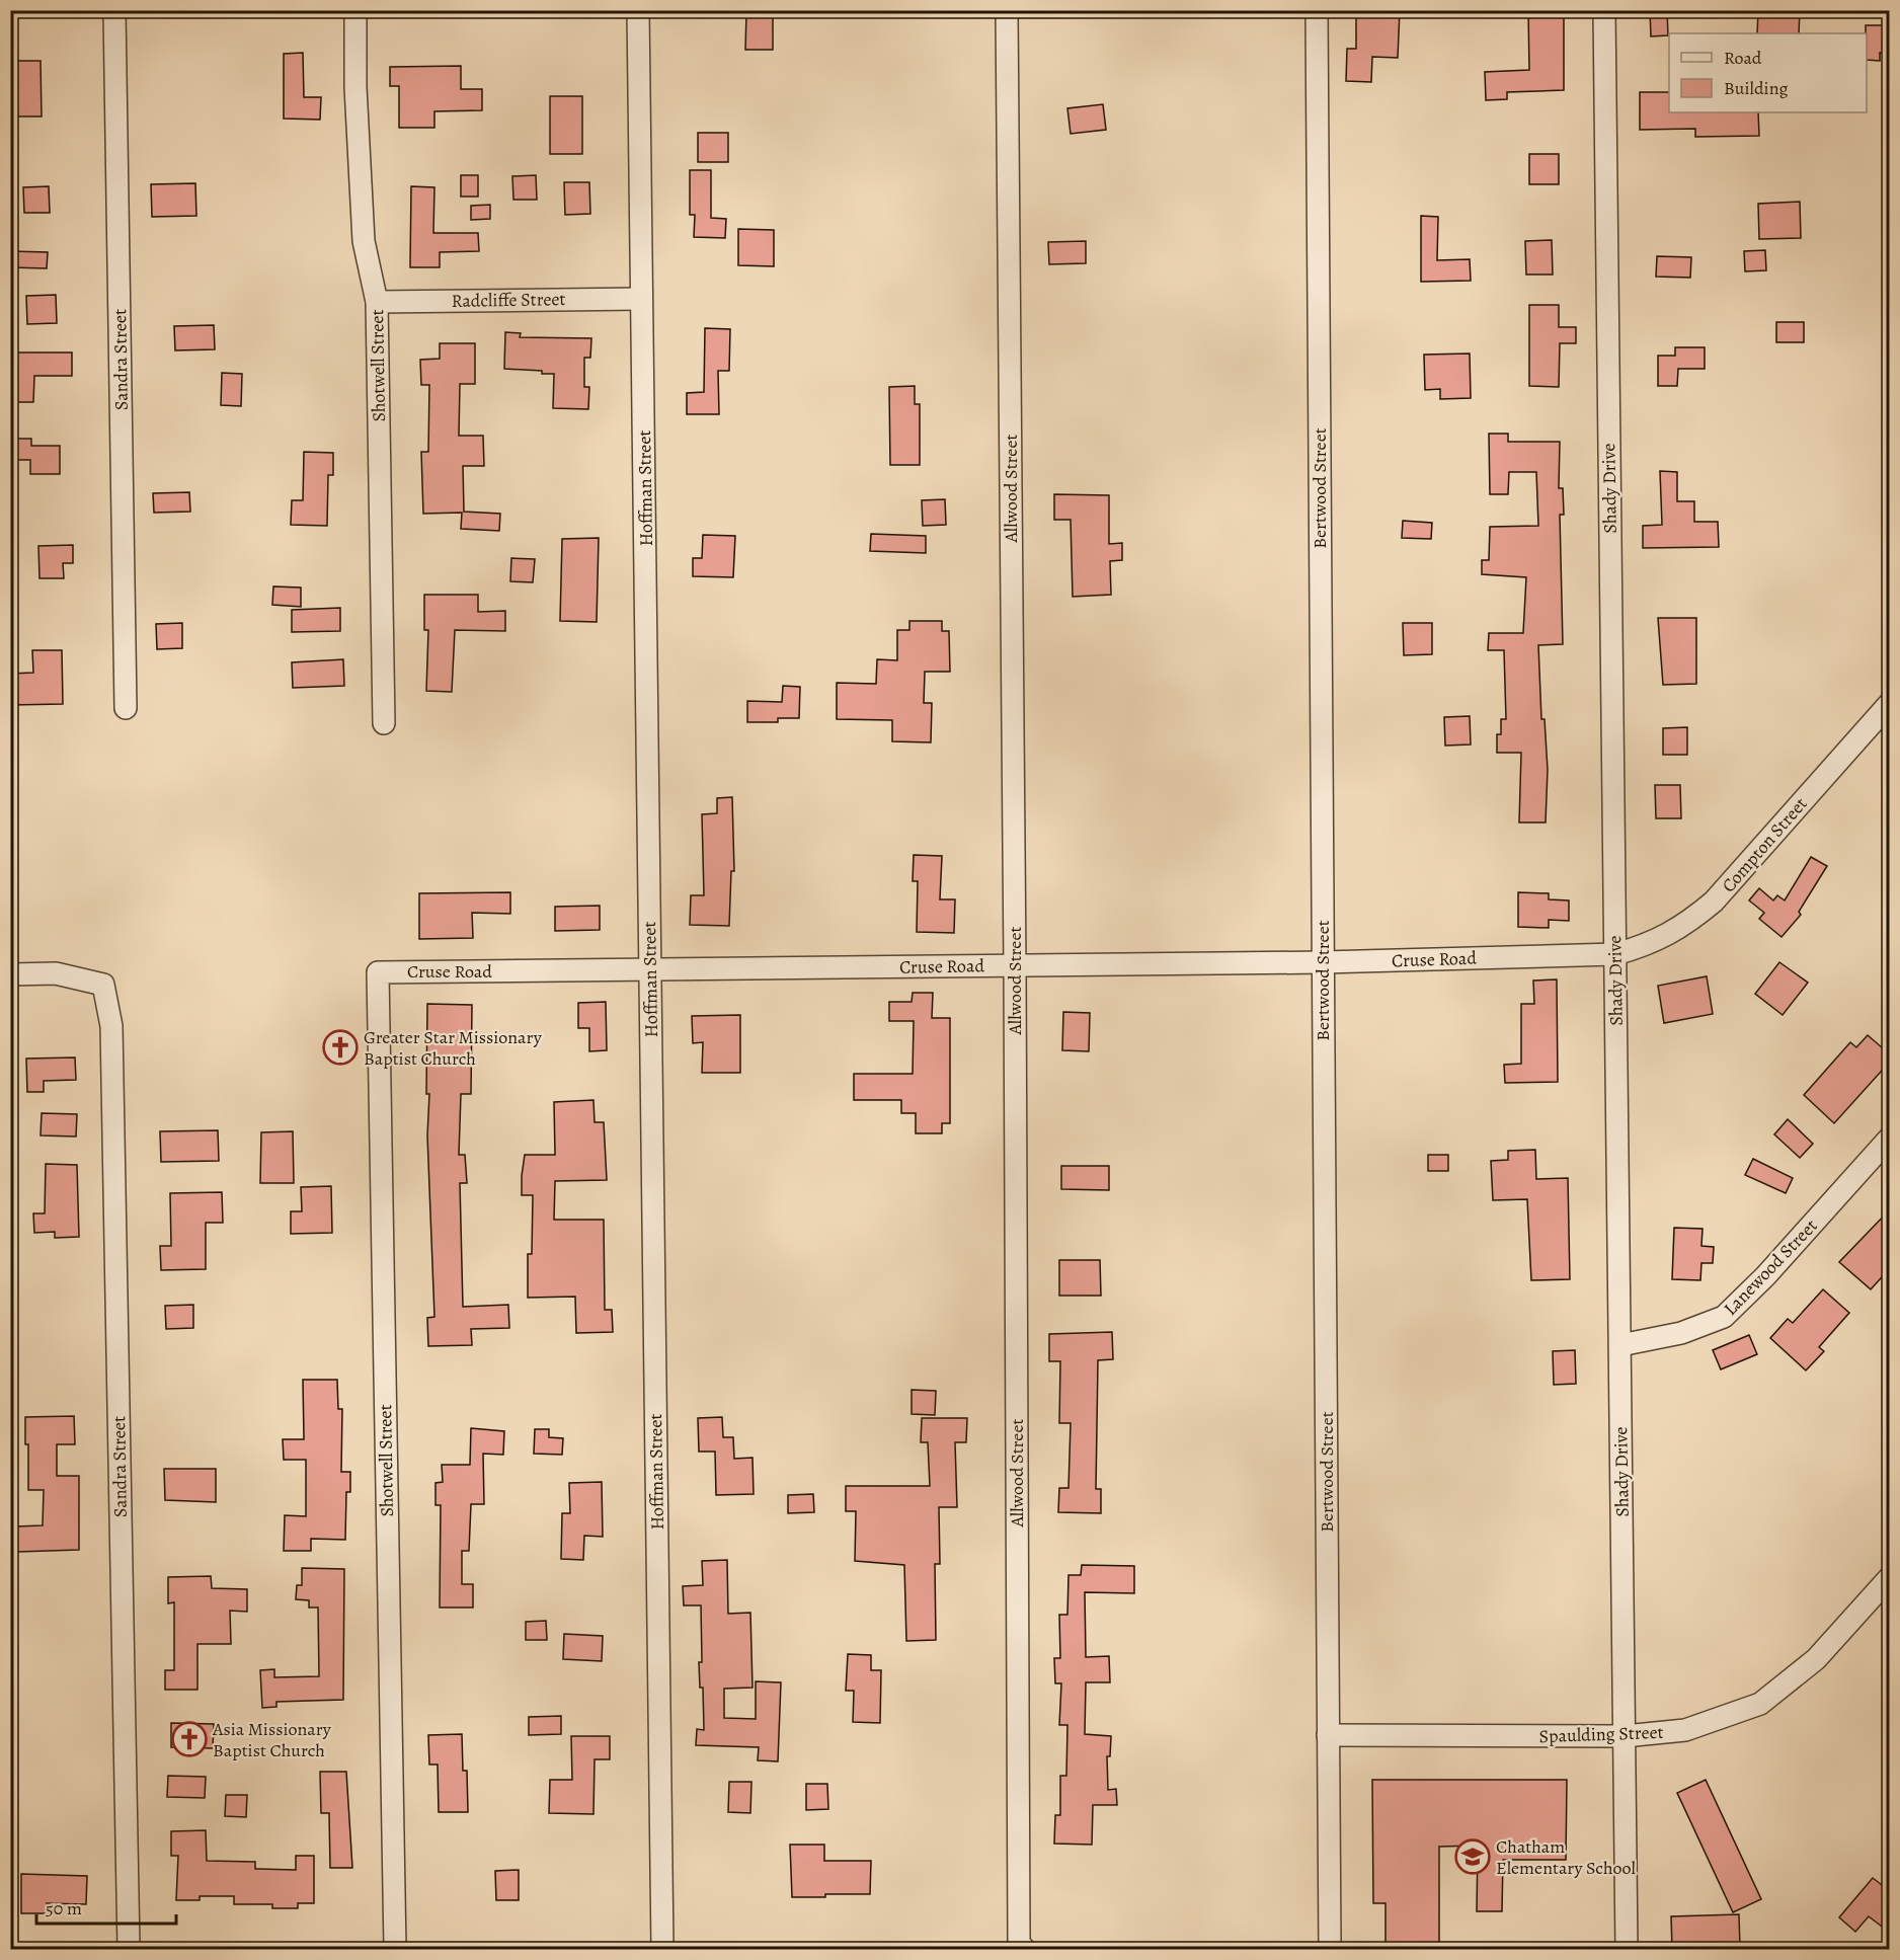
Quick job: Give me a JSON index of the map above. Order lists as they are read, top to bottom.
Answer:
{
  "streets": {
    "street": [
      "Radcliffe Street",
      "Sandra Street",
      "Shotwell Street",
      "Hoffman Street",
      "Allwood Street",
      "Bertwood Street",
      "Shady Drive",
      "Compton Street",
      "Cruse Road",
      "Lanewood Street",
      "Spaulding Street"
    ]
  },
  "crossings": [
    ["Radcliffe Street", "Shotwell Street"],
    ["Radcliffe Street", "Hoffman Street"],
    ["Shotwell Street", "Cruse Road"],
    ["Hoffman Street", "Cruse Road"],
    ["Allwood Street", "Cruse Road"],
    ["Bertwood Street", "Cruse Road"],
    ["Bertwood Street", "Spaulding Street"],
    ["Shady Drive", "Compton Street"],
    ["Shady Drive", "Cruse Road"],
    ["Shady Drive", "Lanewood Street"],
    ["Shady Drive", "Spaulding Street"],
    ["Compton Street", "Cruse Road"]
  ],
  "places": {
    "church": ["Greater Star Missionary Baptist Church", "Asia Missionary Baptist Church"],
    "school or university": ["Chatham Elementary School"]
  },
  "legend": ["Road", "Building"],
  "scale_bar": "50 m"
}
